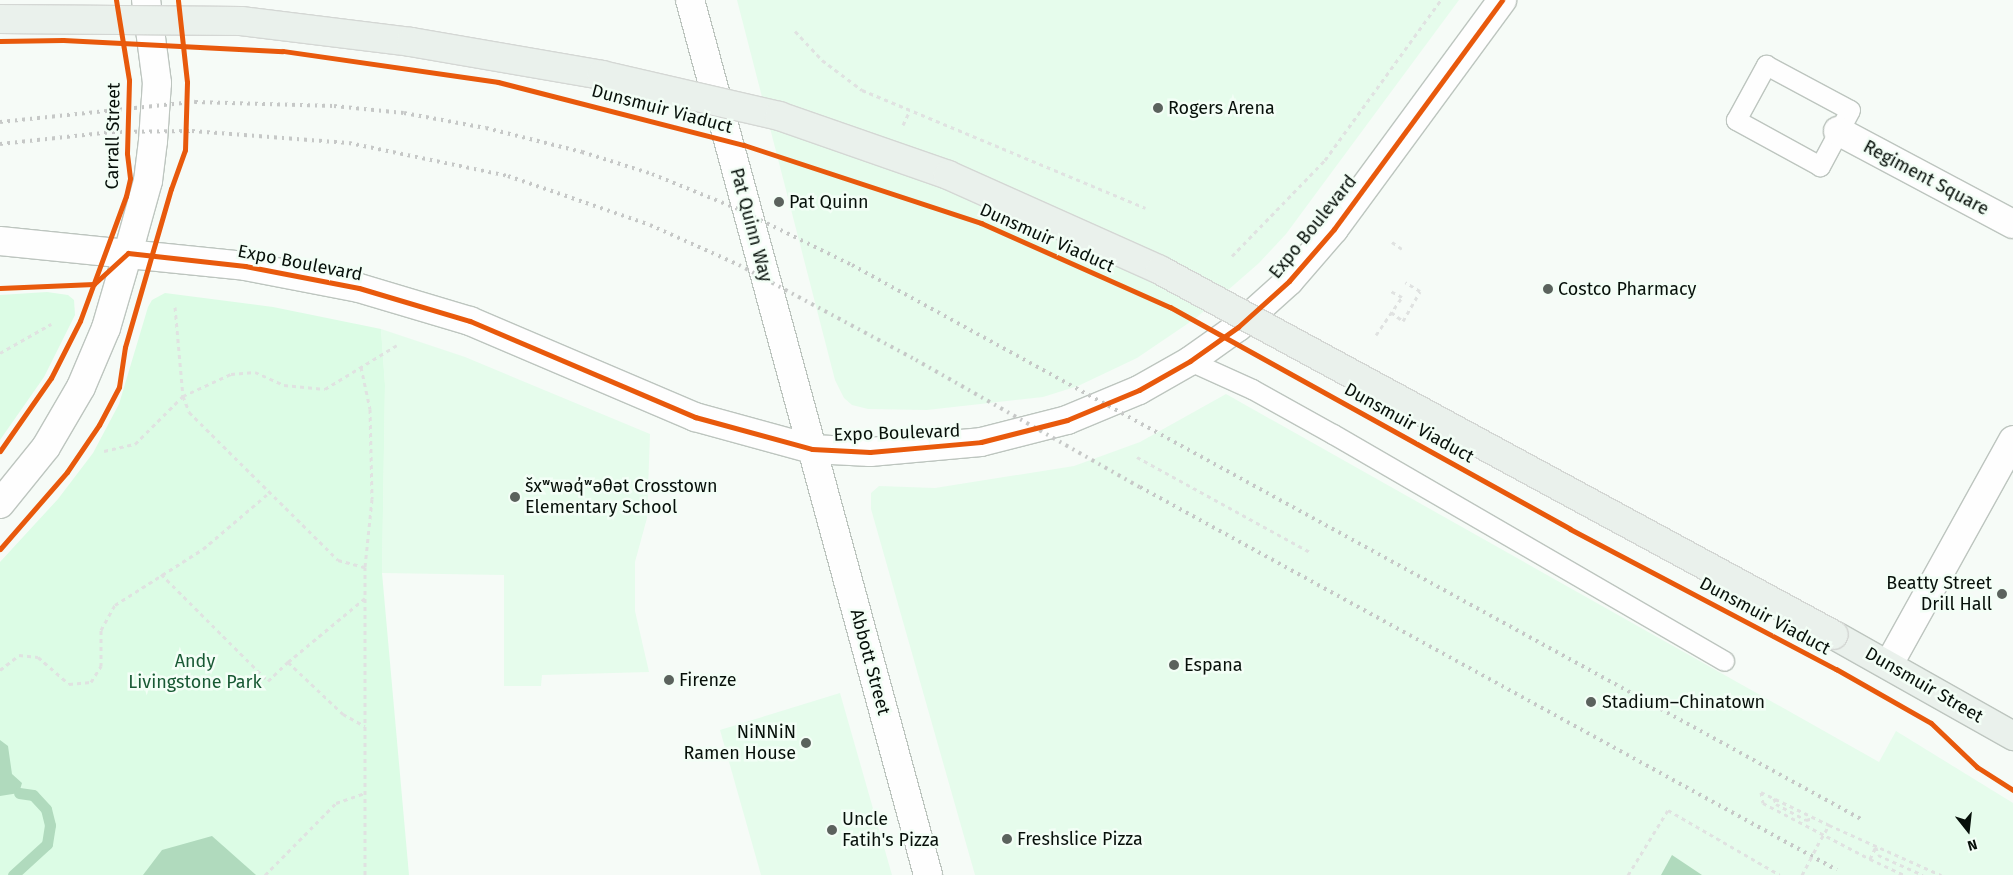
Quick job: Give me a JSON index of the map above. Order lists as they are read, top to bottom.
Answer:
{
  "streets": {
    "main road": ["Dunsmuir Viaduct", "Dunsmuir Street"],
    "street": [
      "Carrall Street",
      "Regiment Square",
      "Pat Quinn Way",
      "Expo Boulevard",
      "Abbott Street"
    ]
  },
  "crossings": [
    ["Dunsmuir Viaduct", "Dunsmuir Street"],
    ["Carrall Street", "Expo Boulevard"],
    ["Pat Quinn Way", "Expo Boulevard"],
    ["Pat Quinn Way", "Abbott Street"],
    ["Expo Boulevard", "Abbott Street"]
  ],
  "parks": ["Andy Livingstone Park"],
  "places": [
    "Rogers Arena",
    "Pat Quinn",
    "Costco Pharmacy",
    "šxʷwəq̓ʷəθət Crosstown Elementary School",
    "Beatty Street Drill Hall",
    "Espana",
    "Firenze",
    "Stadium–Chinatown",
    "NiNNiN Ramen House",
    "Uncle Fatih's Pizza",
    "Freshslice Pizza"
  ],
  "north": "bottom"
}
